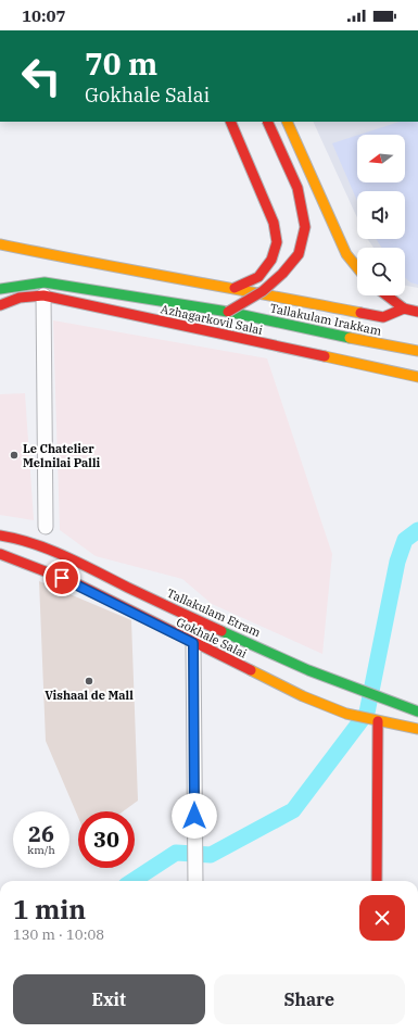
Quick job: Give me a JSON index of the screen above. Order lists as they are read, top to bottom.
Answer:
{
  "streets": {
    "main road": [
      "Azhagarkovil Salai",
      "Tallakulam Irakkam",
      "Tallakulam Etram",
      "Gokhale Salai"
    ]
  },
  "places": ["Le Chatelier Melnilai Palli", "Vishaal de Mall"],
  "north": "left",
  "page": {
    "status": "10:07",
    "turn": ["70 m", "Gokhale Salai"],
    "speed": "26 km/h",
    "limit": "30",
    "heading": ["1 min", "130 m · 10:08"],
    "buttons": ["Exit", "Share"]
  }
}
